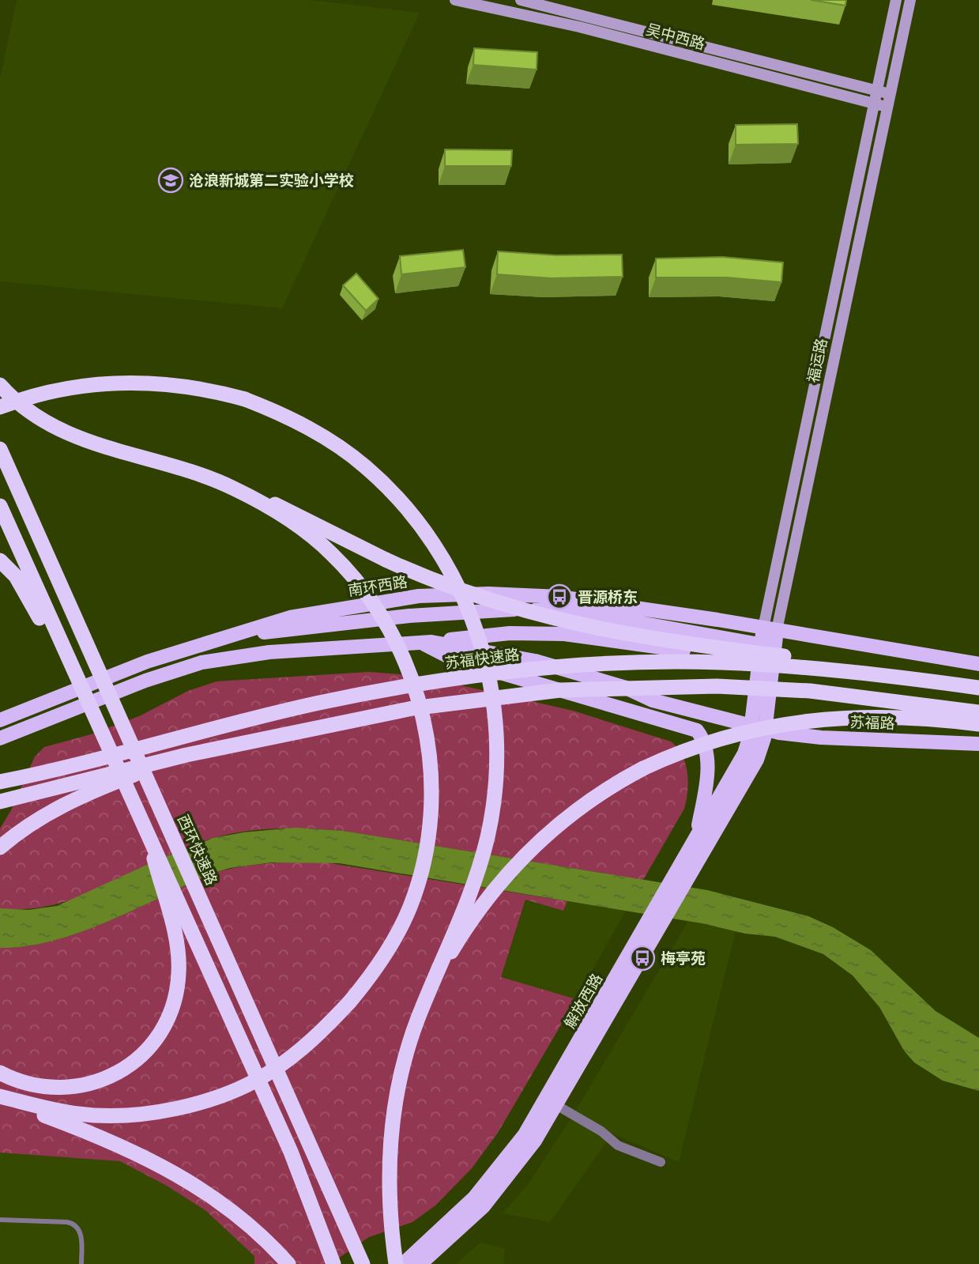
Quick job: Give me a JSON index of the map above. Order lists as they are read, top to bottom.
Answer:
{
  "streets": {
    "highway": ["苏福快速路", "西环快速路"],
    "main road": [
      "吴中西路",
      "福运路",
      "南环西路",
      "苏福路",
      "解放西路"
    ]
  },
  "crossings": [
    ["吴中西路", "福运路"],
    ["福运路", "南环西路"],
    ["福运路", "苏福路"],
    ["福运路", "解放西路"],
    ["苏福路", "解放西路"]
  ],
  "places": {
    "school or university": ["沧浪新城第二实验小学校"],
    "bus stop": ["晋源桥东", "梅亭苑"]
  }
}
